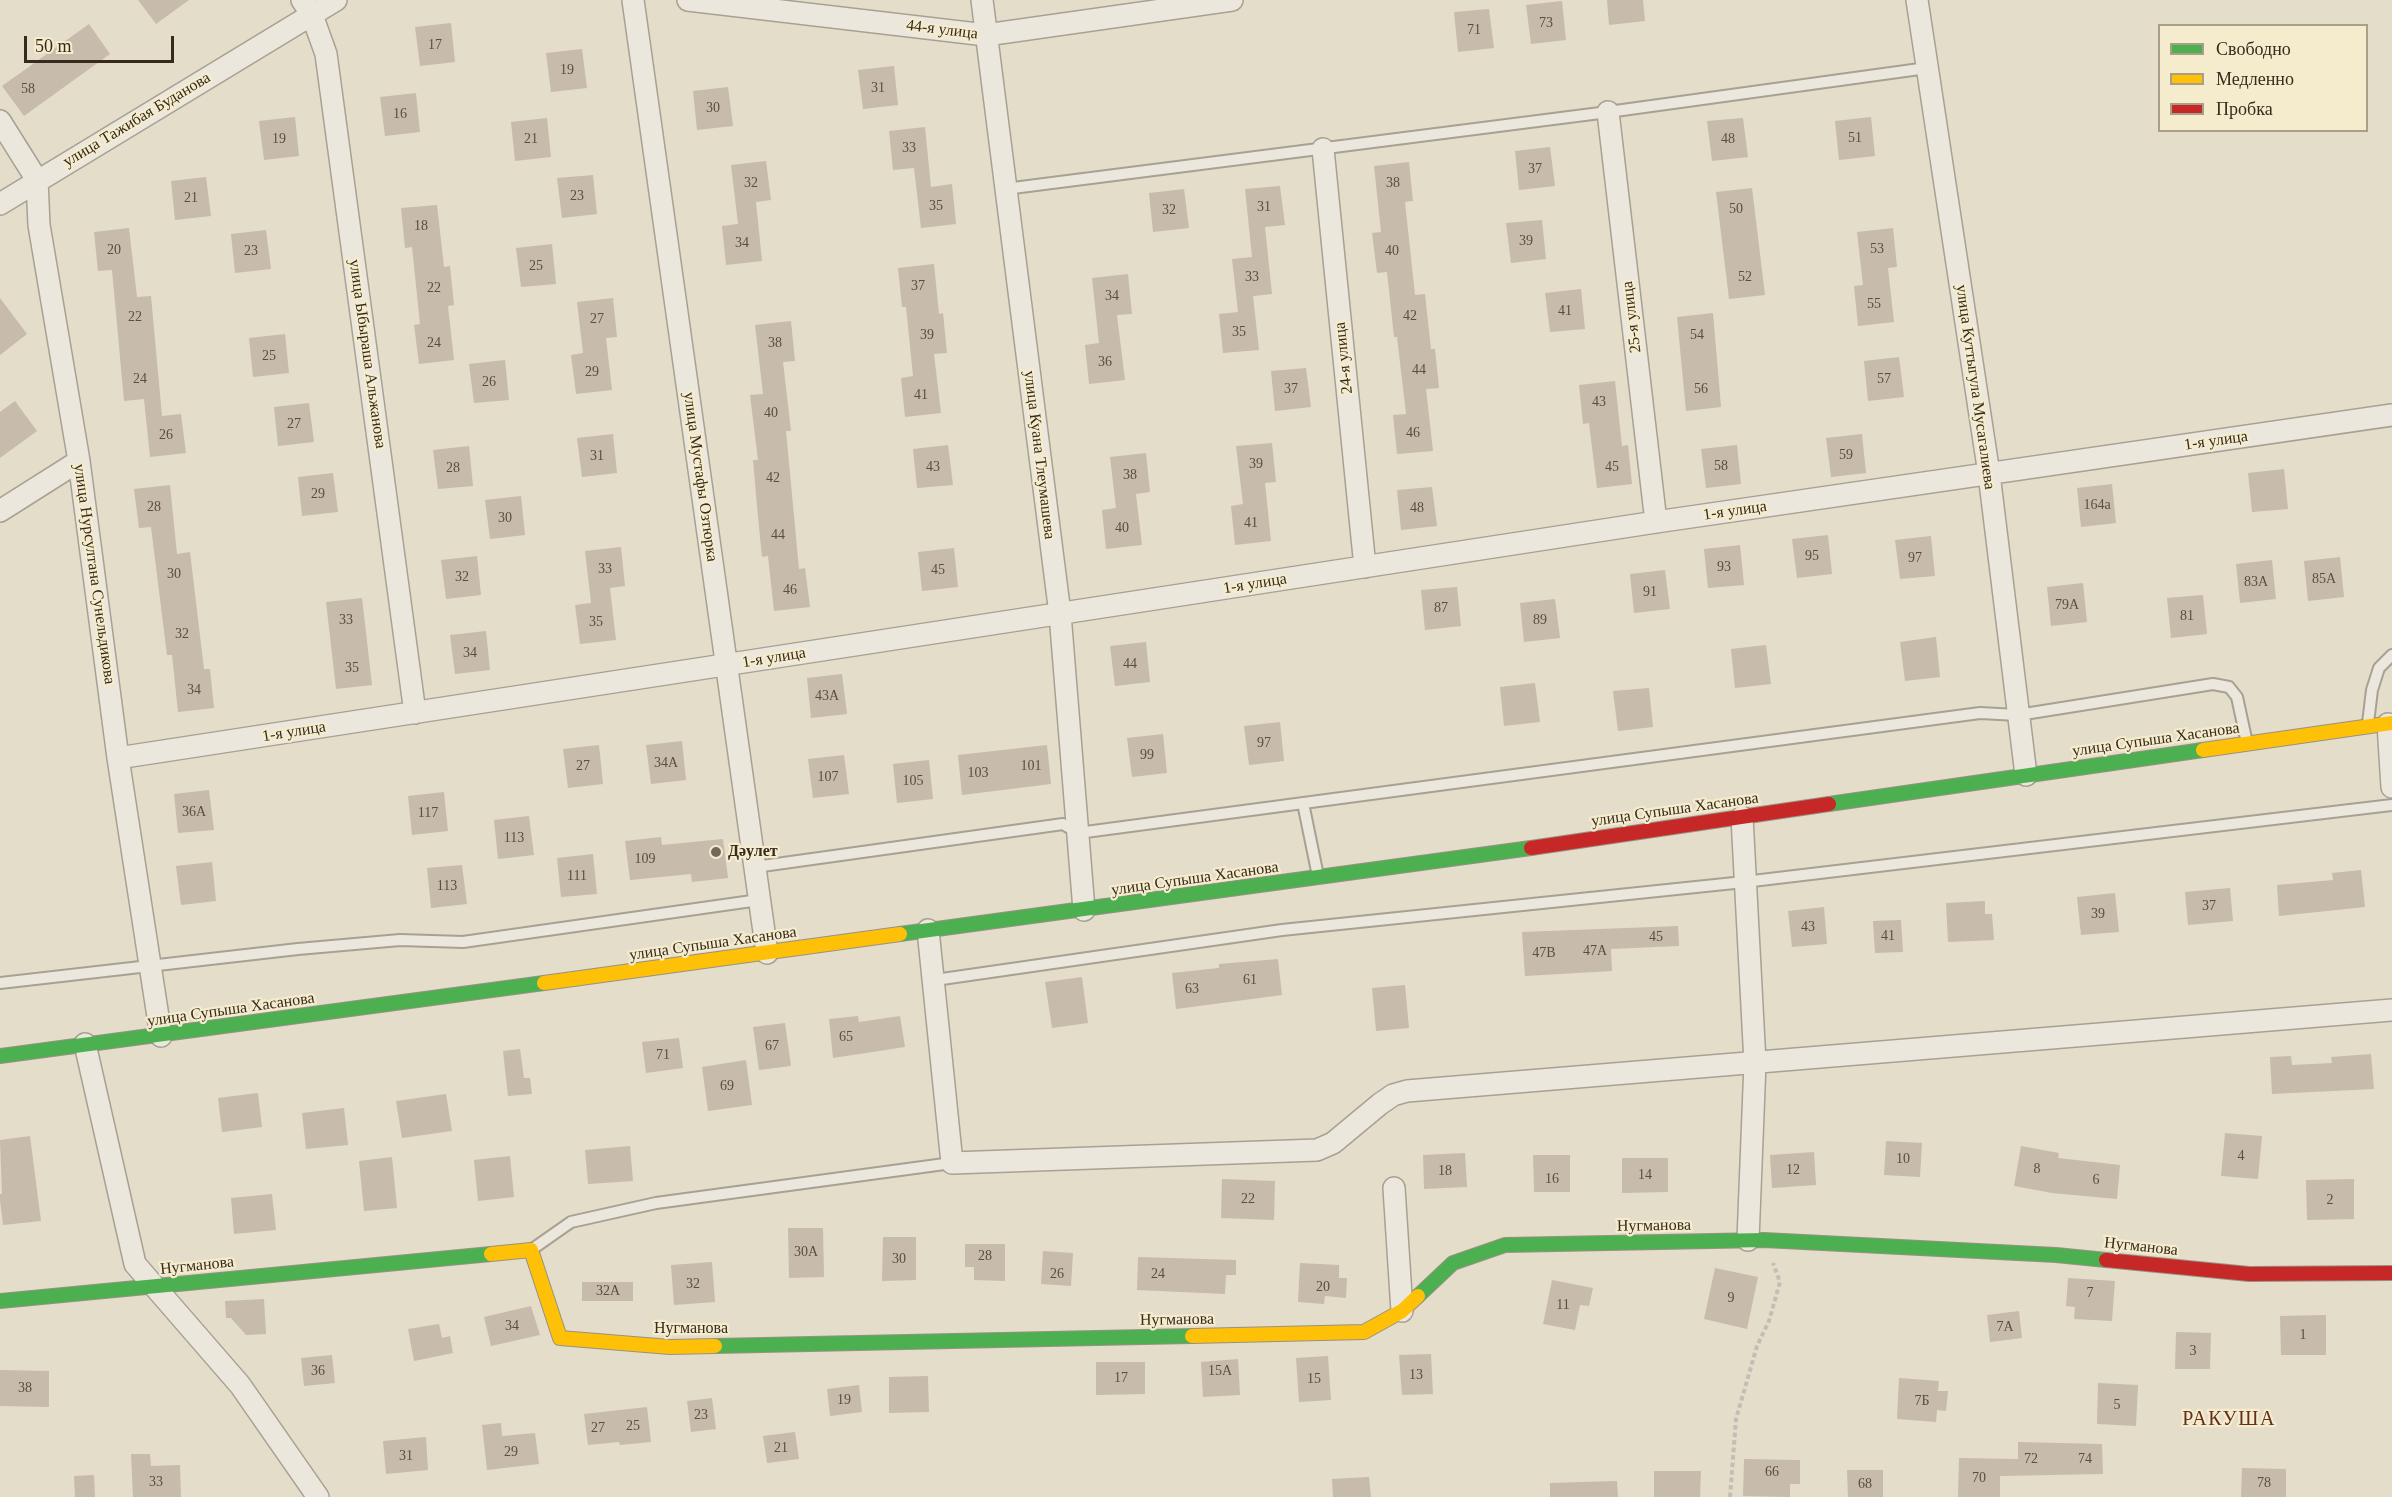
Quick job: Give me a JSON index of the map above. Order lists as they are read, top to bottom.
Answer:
{
  "streets": {
    "street": [
      "44-я улица",
      "улица Тажибая Буданова",
      "25-я улица",
      "улица Ыбыраша Альжанова",
      "24-я улица",
      "улица Куттыгула Мусагалиева",
      "1-я улица",
      "улица Куана Тлеумашева",
      "улица Мустафы Озтюрка",
      "улица Нурсултана Сунельдикова",
      "улица Супыша Хасанова",
      "Нугманова"
    ]
  },
  "crossings": [
    ["44-я улица", "улица Куана Тлеумашева"],
    ["улица Тажибая Буданова", "улица Ыбыраша Альжанова"],
    ["улица Тажибая Буданова", "улица Нурсултана Сунельдикова"],
    ["25-я улица", "1-я улица"],
    ["улица Ыбыраша Альжанова", "1-я улица"],
    ["24-я улица", "1-я улица"],
    ["улица Куттыгула Мусагалиева", "1-я улица"],
    ["улица Куттыгула Мусагалиева", "улица Супыша Хасанова"],
    ["1-я улица", "улица Куана Тлеумашева"],
    ["1-я улица", "улица Мустафы Озтюрка"],
    ["1-я улица", "улица Нурсултана Сунельдикова"],
    ["улица Куана Тлеумашева", "улица Супыша Хасанова"],
    ["улица Мустафы Озтюрка", "улица Супыша Хасанова"],
    ["улица Нурсултана Сунельдикова", "улица Супыша Хасанова"]
  ],
  "districts": ["РАКУША"],
  "places": ["Дәулет"],
  "house_numbers": [
    "73",
    "71",
    "17",
    "19",
    "31",
    "58",
    "30",
    "16",
    "51",
    "19",
    "21",
    "48",
    "33",
    "37",
    "32",
    "38",
    "23",
    "21",
    "35",
    "31",
    "50",
    "32",
    "18",
    "39",
    "34",
    "53",
    "20",
    "23",
    "40",
    "25",
    "33",
    "52",
    "37",
    "22",
    "34",
    "55",
    "41",
    "42",
    "22",
    "27",
    "35",
    "39",
    "54",
    "24",
    "38",
    "25",
    "36",
    "44",
    "29",
    "24",
    "57",
    "26",
    "37",
    "56",
    "41",
    "43",
    "40",
    "27",
    "46",
    "26",
    "59",
    "31",
    "39",
    "58",
    "43",
    "45",
    "28",
    "38",
    "42",
    "29",
    "164а",
    "28",
    "48",
    "30",
    "41",
    "40",
    "44",
    "95",
    "97",
    "93",
    "33",
    "45",
    "30",
    "32",
    "85А",
    "83А",
    "46",
    "91",
    "79А",
    "87",
    "81",
    "33",
    "89",
    "35",
    "32",
    "34",
    "44",
    "35",
    "34",
    "43А",
    "97",
    "99",
    "34А",
    "27",
    "101",
    "103",
    "107",
    "105",
    "36А",
    "117",
    "113",
    "109",
    "111",
    "113",
    "37",
    "39",
    "43",
    "41",
    "45",
    "47А",
    "47В",
    "61",
    "63",
    "65",
    "67",
    "71",
    "69",
    "4",
    "10",
    "8",
    "12",
    "18",
    "14",
    "16",
    "6",
    "22",
    "2",
    "30А",
    "28",
    "30",
    "26",
    "24",
    "32",
    "20",
    "32А",
    "7",
    "9",
    "11",
    "34",
    "7А",
    "1",
    "3",
    "36",
    "15А",
    "13",
    "17",
    "15",
    "38",
    "19",
    "7Б",
    "5",
    "23",
    "25",
    "27",
    "21",
    "29",
    "31",
    "72",
    "74",
    "66",
    "70",
    "33",
    "78",
    "68"
  ],
  "legend": ["Свободно", "Медленно", "Пробка"],
  "scale_bar": "50 m"
}
